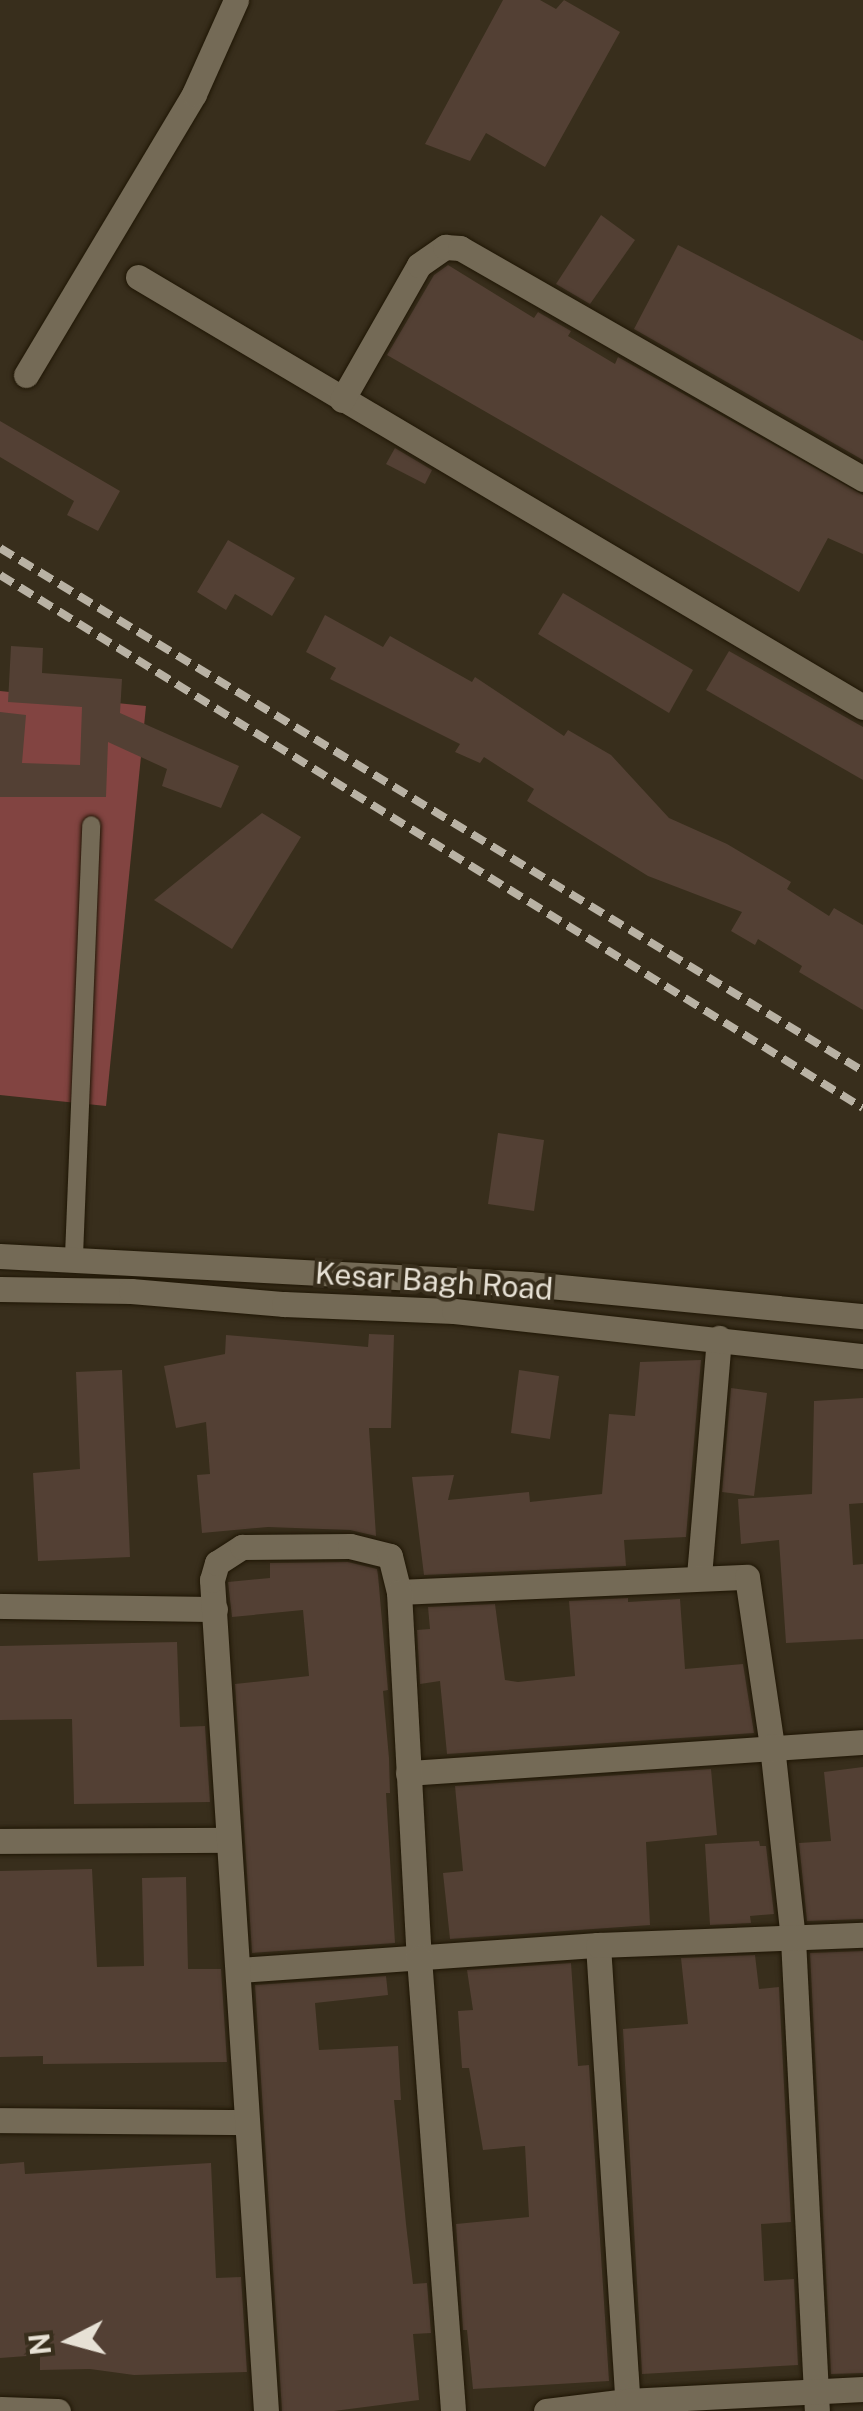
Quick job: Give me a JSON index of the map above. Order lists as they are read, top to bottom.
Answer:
{
  "streets": {
    "street": ["Kesar Bagh Road"]
  },
  "north": "left"
}
